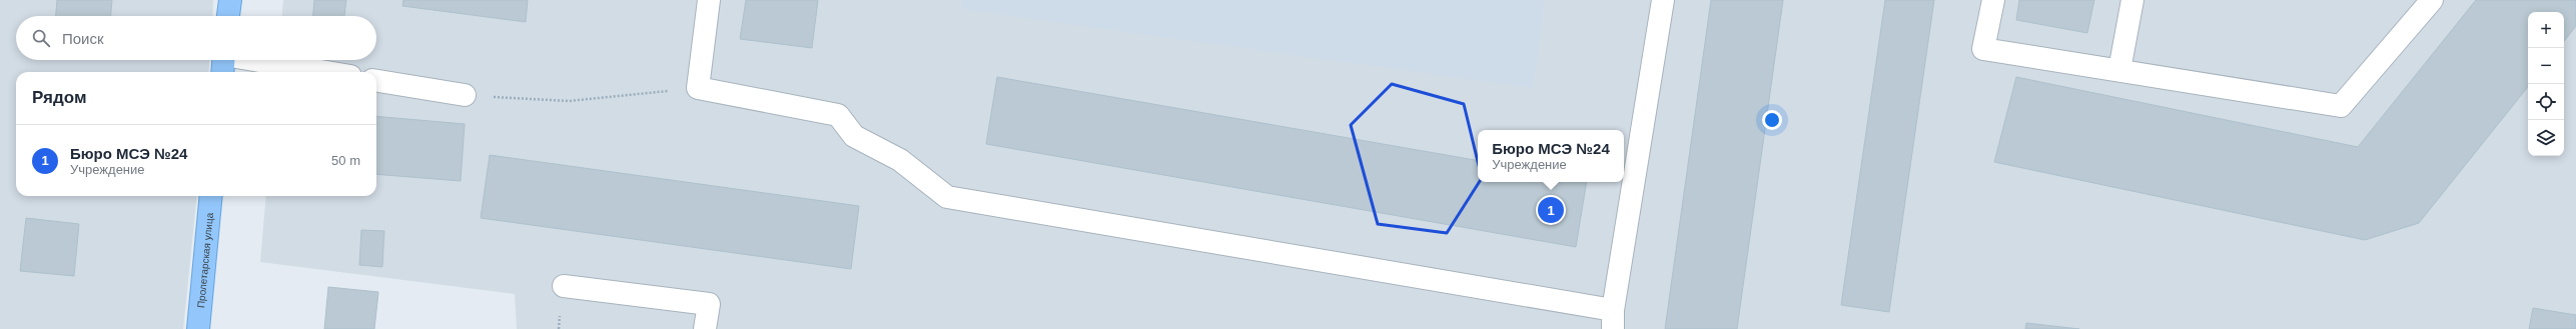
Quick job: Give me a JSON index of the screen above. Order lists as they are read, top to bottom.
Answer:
{
  "streets": {
    "main road": ["Пролетарская улица"]
  },
  "page": {
    "map_buttons": ["+", "−"],
    "search": "Поиск",
    "heading": "Рядом",
    "list": [
      {
        "mark": "1",
        "name": "Бюро МСЭ №24",
        "note": "Учреждение",
        "value": "50 m"
      }
    ],
    "popup": ["Бюро МСЭ №24", "Учреждение"],
    "pins": "1"
  }
}
